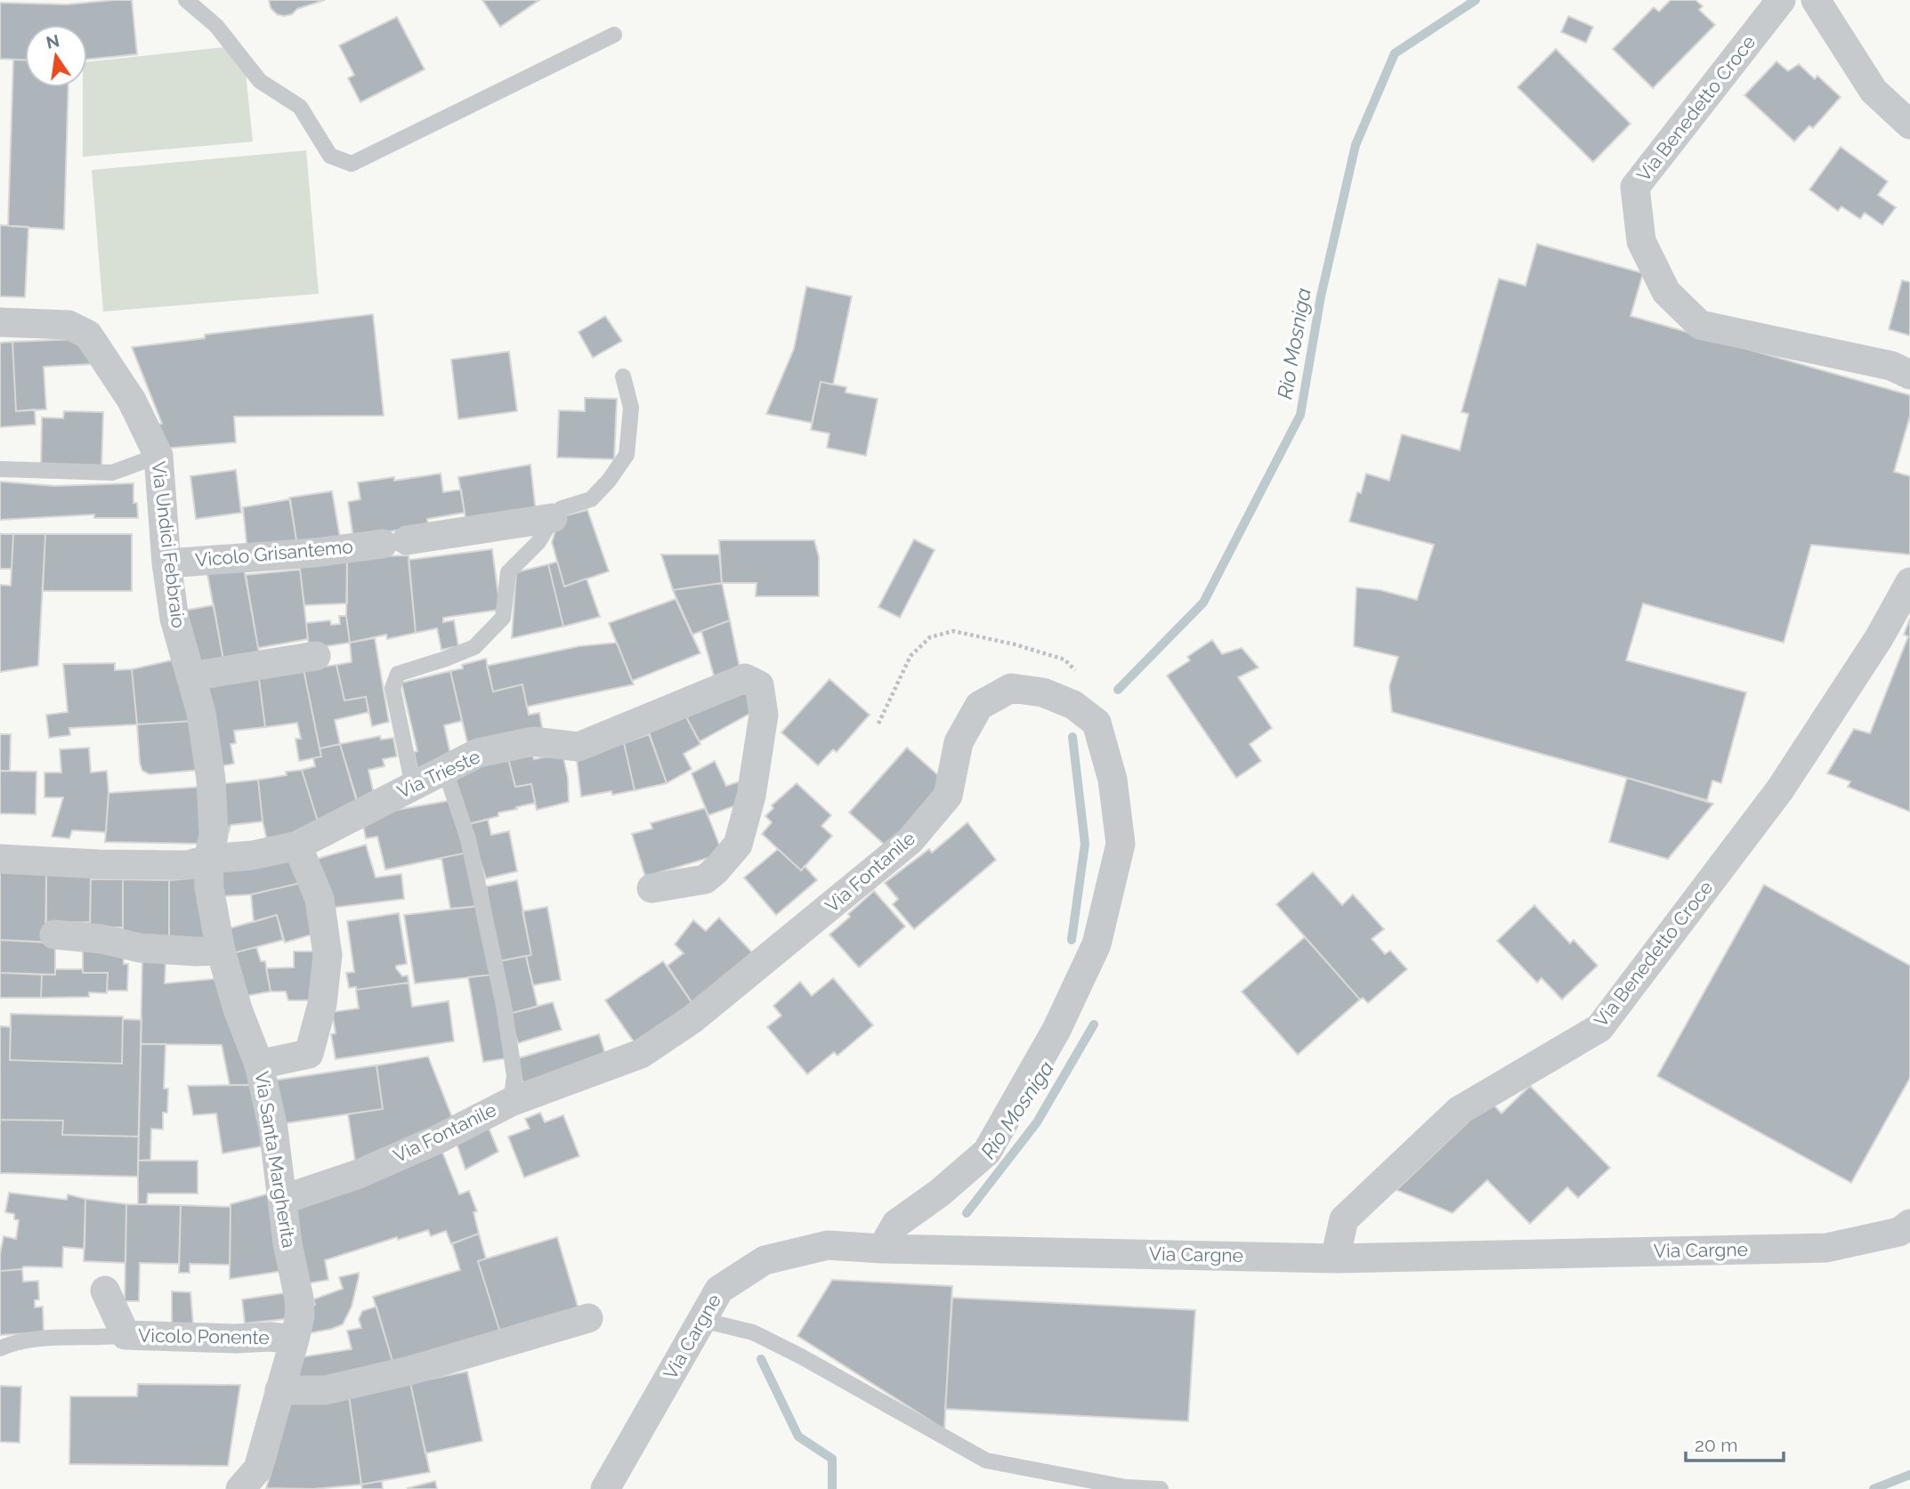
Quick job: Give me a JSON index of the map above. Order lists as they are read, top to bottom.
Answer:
{
  "streets": {
    "street": [
      "Via Benedetto Croce",
      "Via Undici Febbraio",
      "Vicolo Grisantemo",
      "Via Trieste",
      "Via Fontanile",
      "Via Santa Margherita",
      "Via Cargne",
      "Vicolo Ponente"
    ]
  },
  "crossings": [
    ["Via Benedetto Croce", "Via Cargne"],
    ["Via Undici Febbraio", "Vicolo Grisantemo"],
    ["Via Undici Febbraio", "Via Trieste"],
    ["Via Undici Febbraio", "Via Santa Margherita"],
    ["Via Trieste", "Via Santa Margherita"],
    ["Via Fontanile", "Via Santa Margherita"],
    ["Via Fontanile", "Via Cargne"],
    ["Via Santa Margherita", "Vicolo Ponente"]
  ],
  "water": ["Rio Mosniga"],
  "scale_bar": "20 m",
  "north": "top"
}
